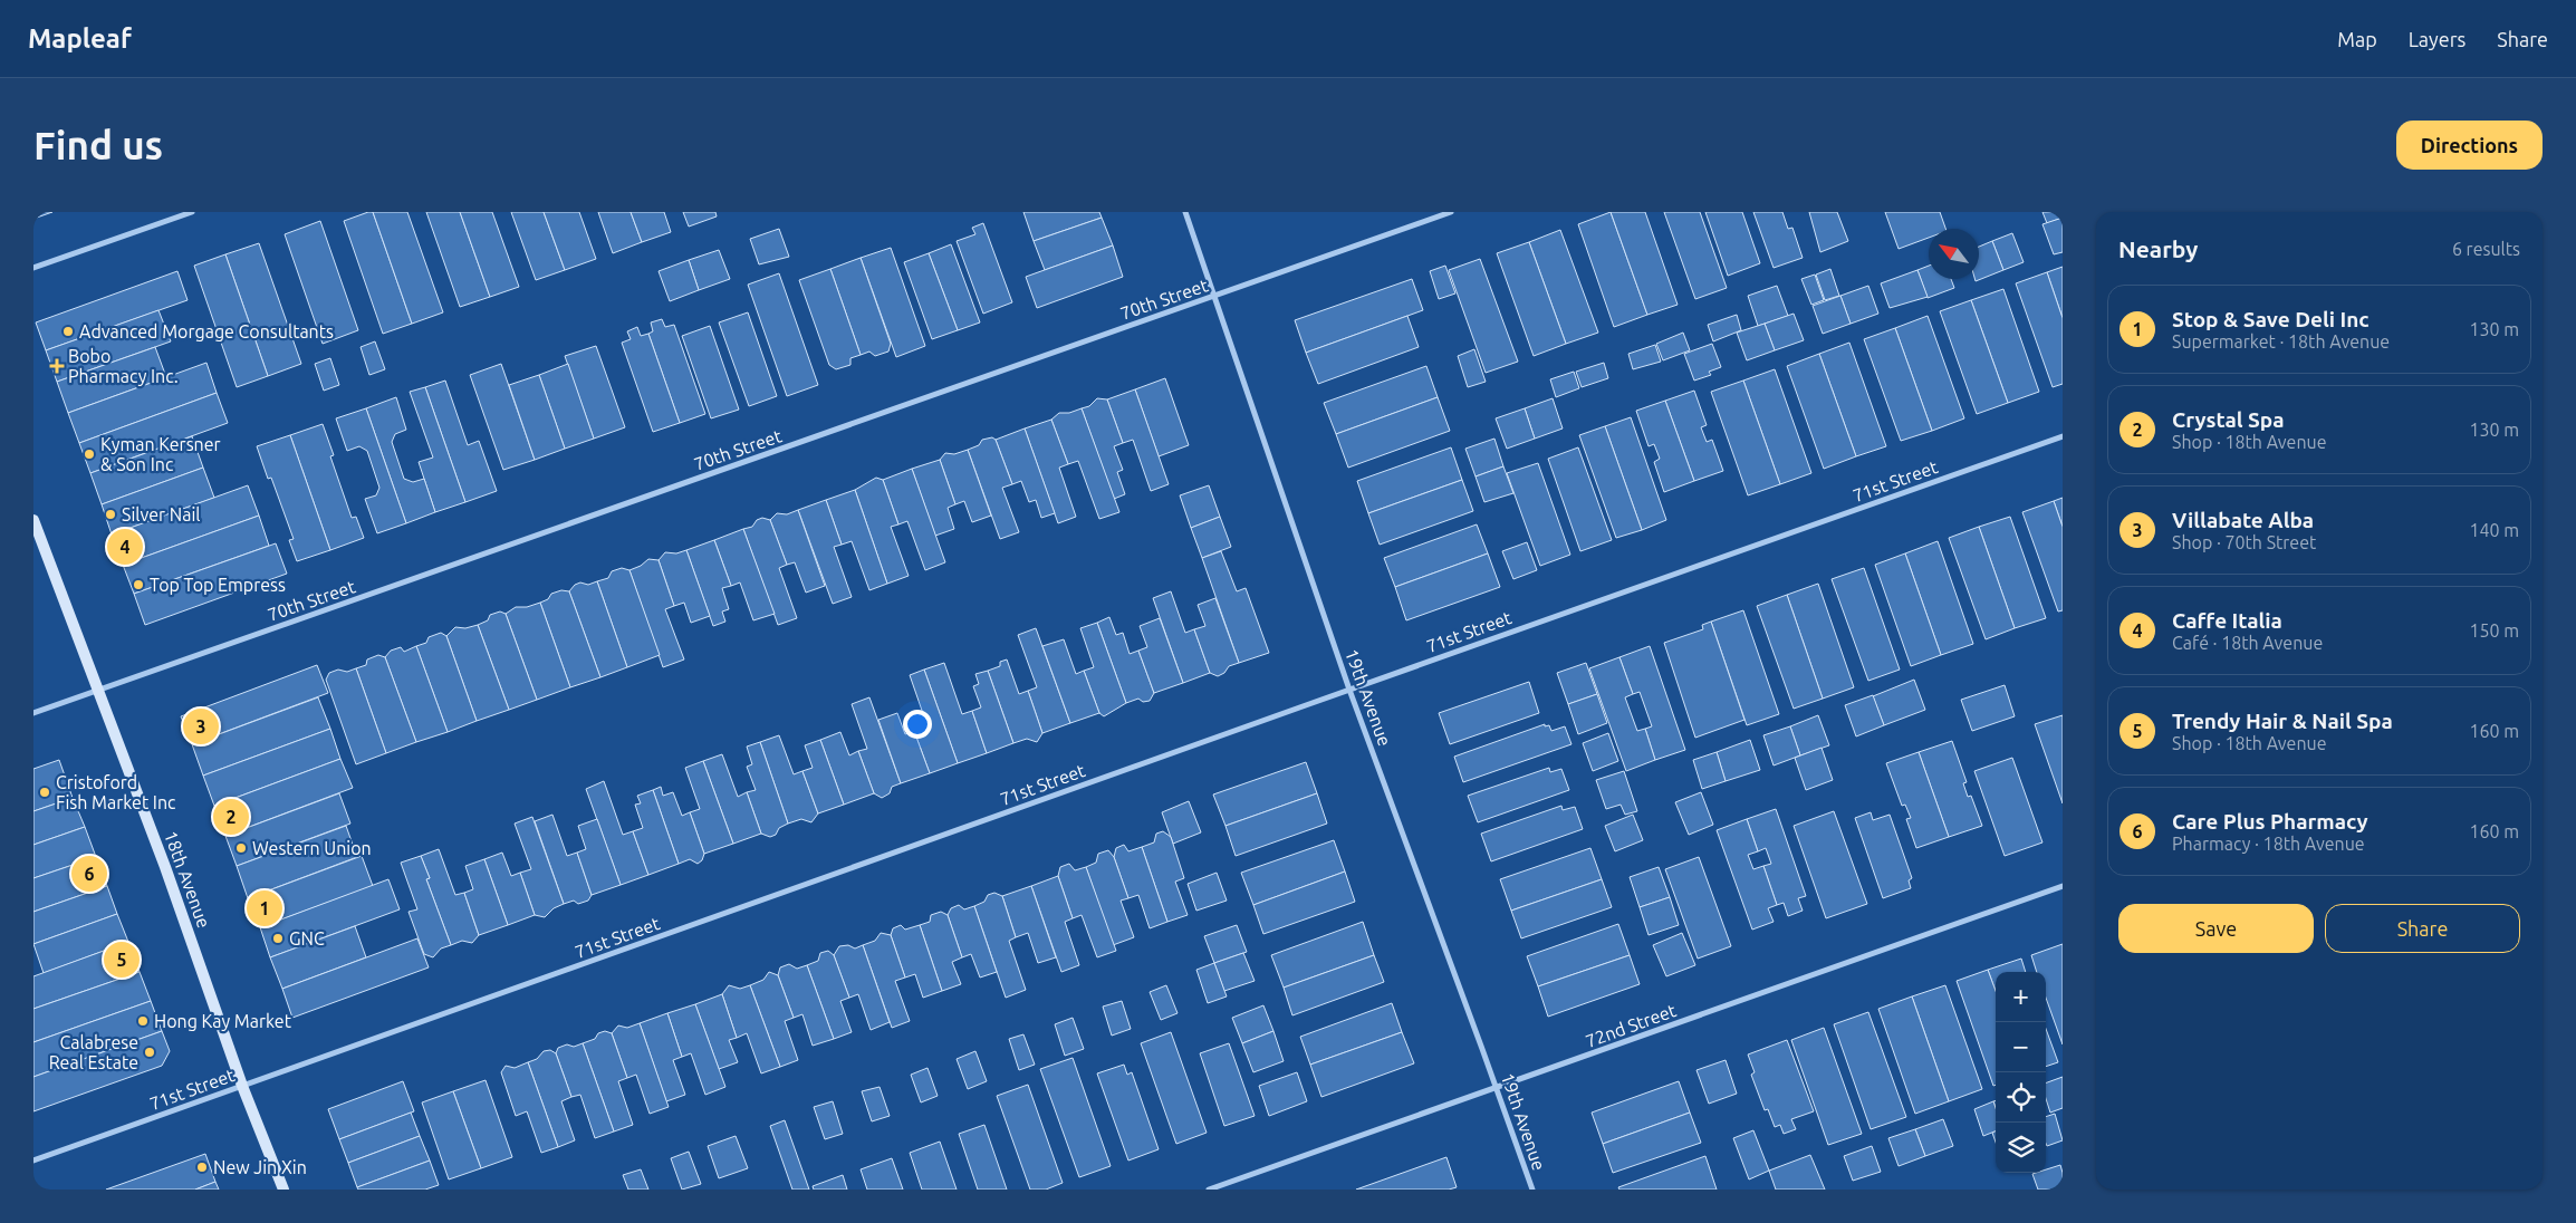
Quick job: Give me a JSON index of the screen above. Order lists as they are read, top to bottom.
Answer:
{
  "streets": {
    "street": [
      "70th Street",
      "71st Street",
      "19th Avenue",
      "18th Avenue",
      "72nd Street"
    ]
  },
  "crossings": [
    ["70th Street", "19th Avenue"],
    ["70th Street", "18th Avenue"],
    ["71st Street", "19th Avenue"],
    ["71st Street", "18th Avenue"],
    ["19th Avenue", "72nd Street"]
  ],
  "places": {
    "other": [
      "Advanced Morgage Consultants",
      "Kyman Kersner & Son Inc",
      "Silver Nail",
      "Top Top Empress",
      "Cristoford Fish Market Inc",
      "Western Union",
      "GNC",
      "Hong Kay Market",
      "Calabrese Real Estate",
      "New Jin Xin"
    ],
    "health": ["Bobo Pharmacy Inc."]
  },
  "north": "top left",
  "page": {
    "header": "Mapleaf",
    "nav": ["Map", "Layers", "Share"],
    "buttons": [
      "Directions",
      ["Save", "Share"]
    ],
    "title": "Find us",
    "heading": ["Nearby", "6 results"],
    "list": [
      {
        "mark": "1",
        "name": "Stop & Save Deli Inc",
        "note": "Supermarket · 18th Avenue",
        "value": "130 m"
      },
      {
        "mark": "2",
        "name": "Crystal Spa",
        "note": "Shop · 18th Avenue",
        "value": "130 m"
      },
      {
        "mark": "3",
        "name": "Villabate Alba",
        "note": "Shop · 70th Street",
        "value": "140 m"
      },
      {
        "mark": "4",
        "name": "Caffe Italia",
        "note": "Café · 18th Avenue",
        "value": "150 m"
      },
      {
        "mark": "5",
        "name": "Trendy Hair & Nail Spa",
        "note": "Shop · 18th Avenue",
        "value": "160 m"
      },
      {
        "mark": "6",
        "name": "Care Plus Pharmacy",
        "note": "Pharmacy · 18th Avenue",
        "value": "160 m"
      }
    ],
    "pins": [
      "4",
      "3",
      "2",
      "6",
      "1",
      "5"
    ],
    "map_buttons": ["+", "−"]
  }
}
